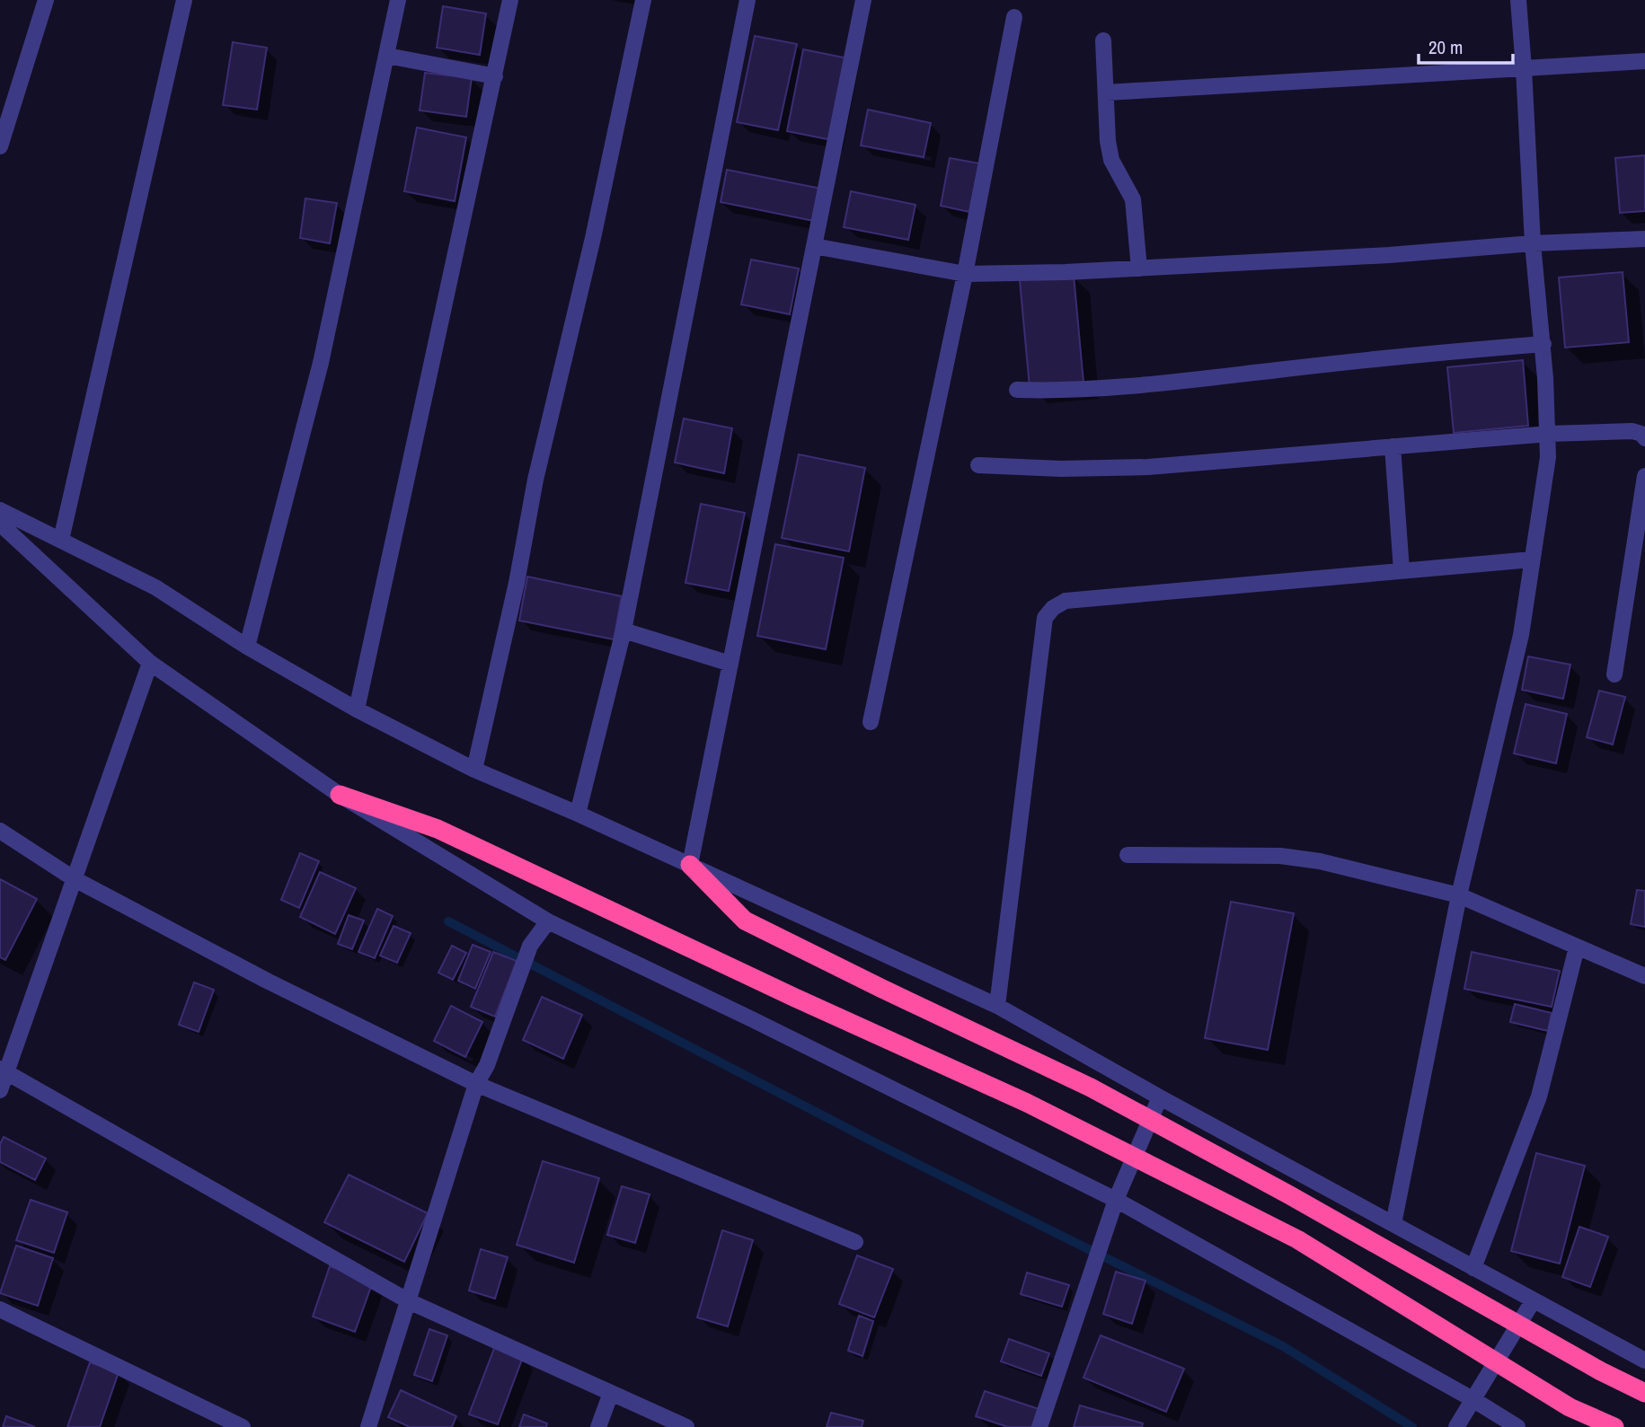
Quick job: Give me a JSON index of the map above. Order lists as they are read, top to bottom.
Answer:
{
  "scale_bar": "20 m"
}
